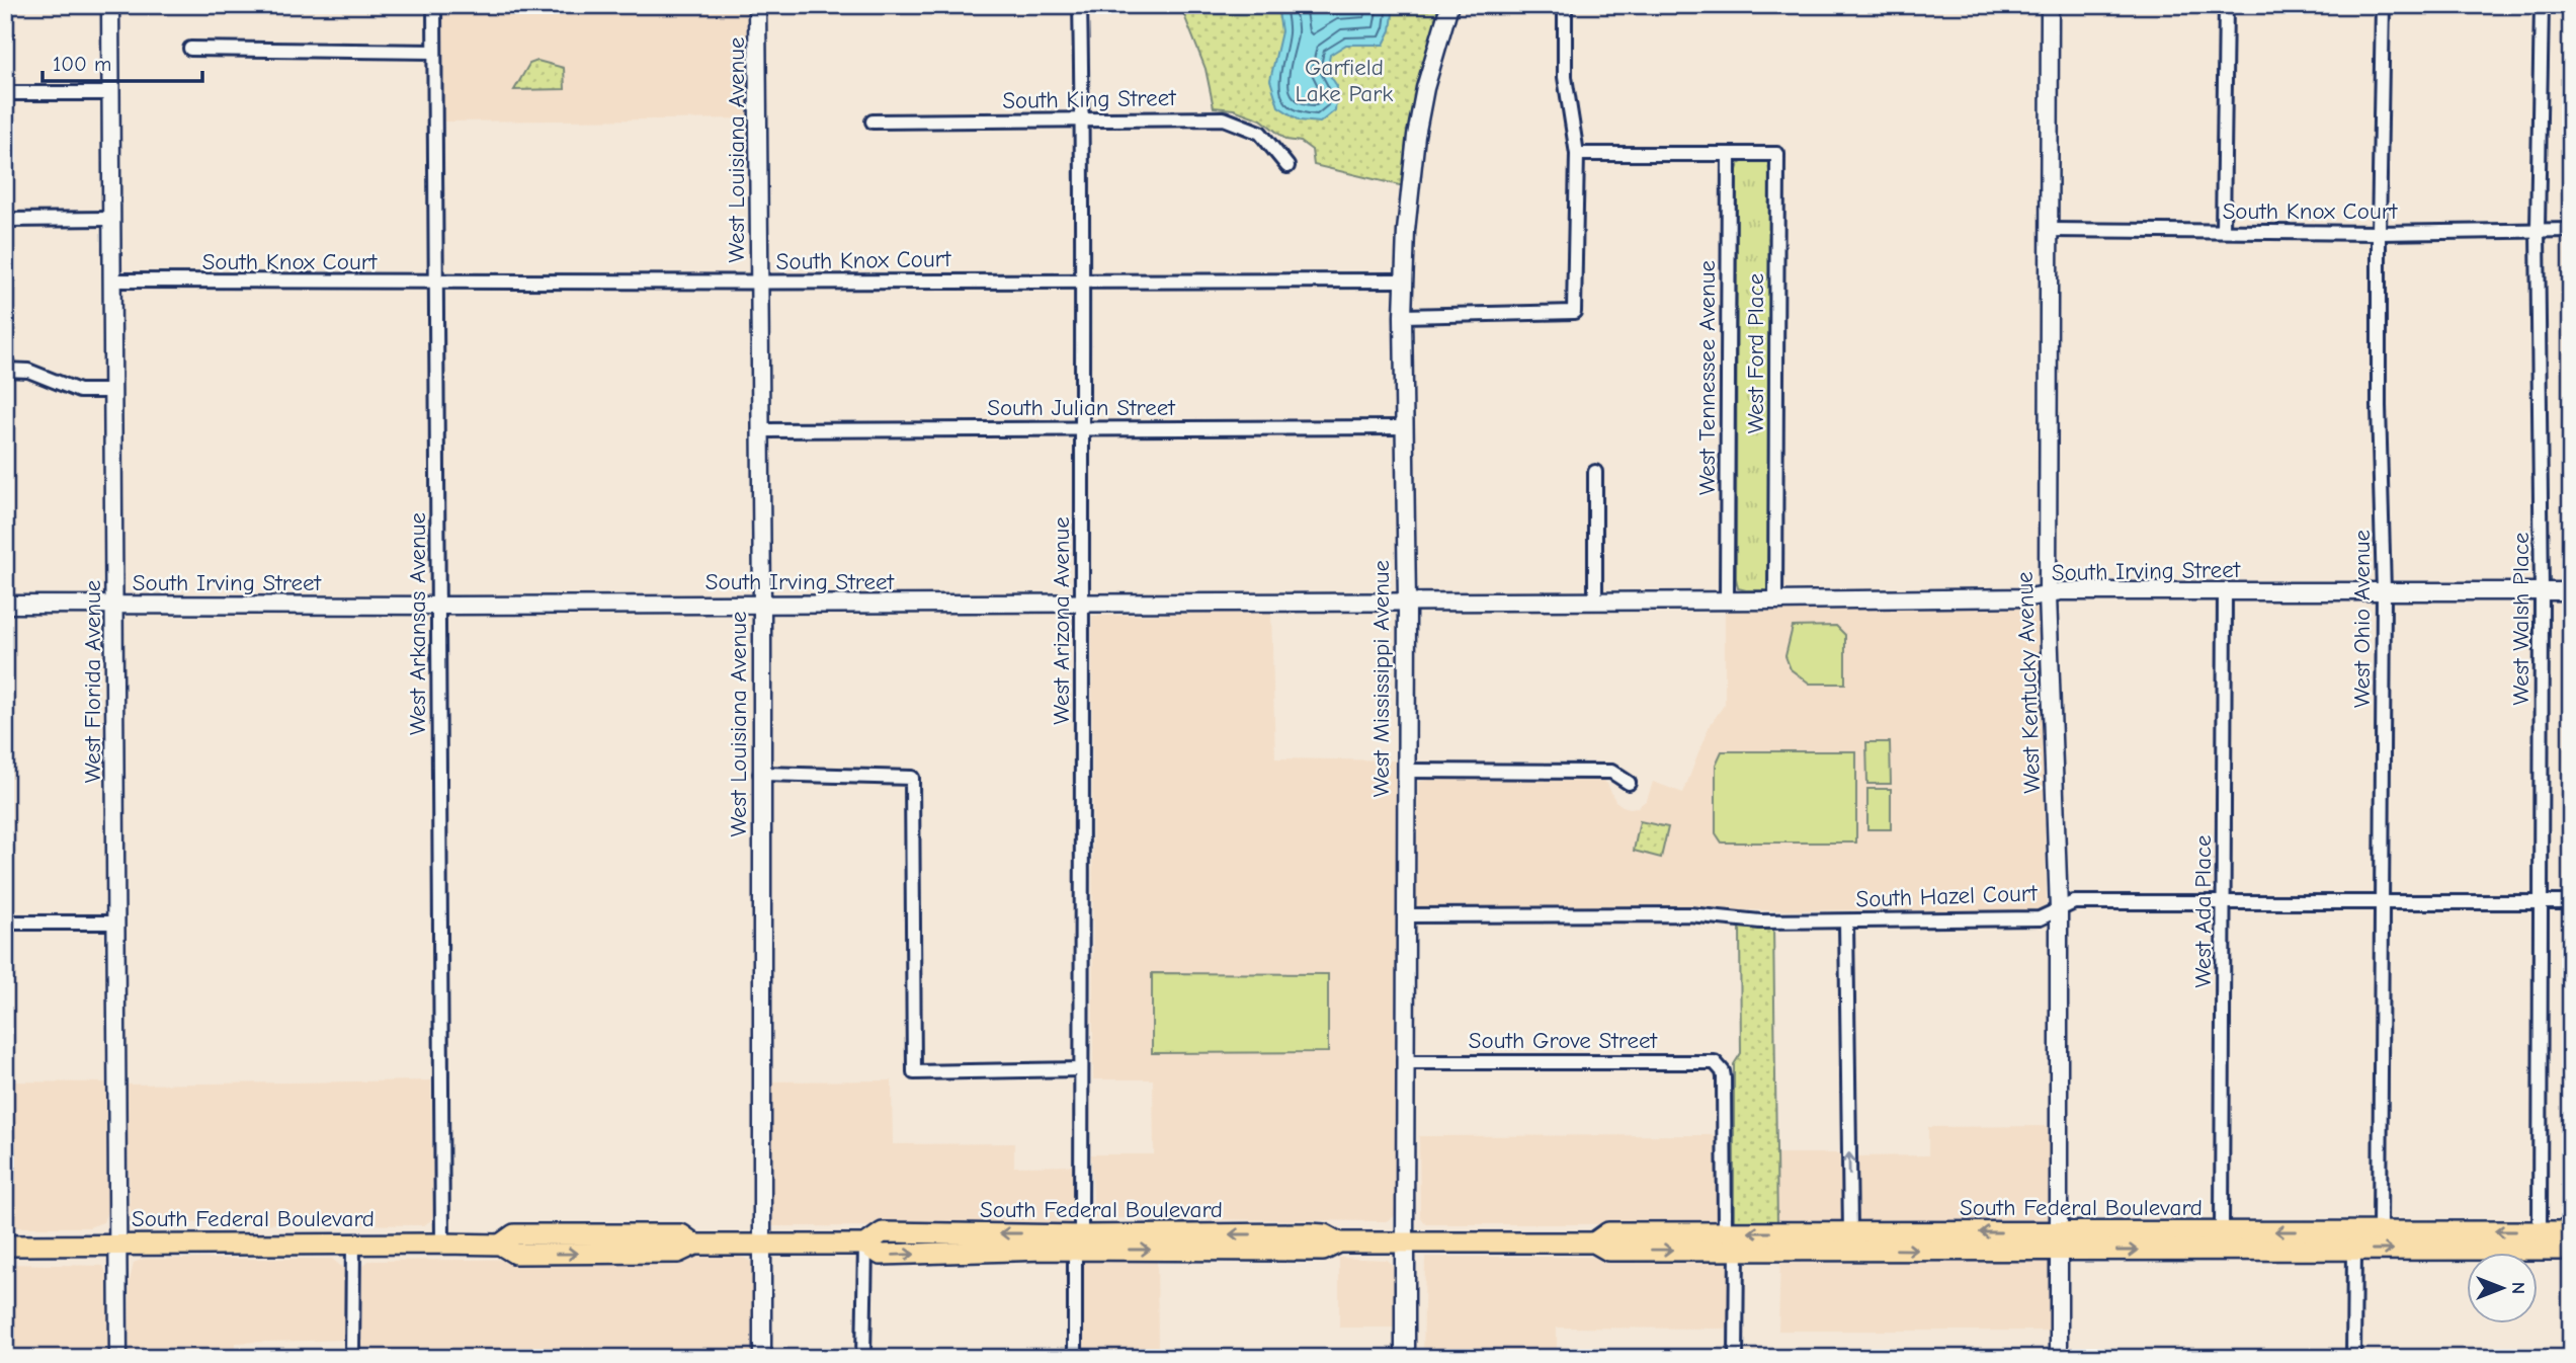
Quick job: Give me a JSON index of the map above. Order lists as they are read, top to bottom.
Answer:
{
  "streets": {
    "main road": ["West Mississippi Avenue", "South Federal Boulevard"],
    "street": [
      "South King Street",
      "West Louisiana Avenue",
      "South Knox Court",
      "West Ford Place",
      "West Tennessee Avenue",
      "South Julian Street",
      "South Irving Street",
      "West Ohio Avenue",
      "West Walsh Place",
      "West Arizona Avenue",
      "West Arkansas Avenue",
      "West Florida Avenue",
      "West Kentucky Avenue",
      "South Hazel Court",
      "West Ada Place",
      "South Grove Street"
    ]
  },
  "crossings": [
    ["South King Street", "West Arizona Avenue"],
    ["West Louisiana Avenue", "South Knox Court"],
    ["West Louisiana Avenue", "South Julian Street"],
    ["West Louisiana Avenue", "South Irving Street"],
    ["West Louisiana Avenue", "South Federal Boulevard"],
    ["South Knox Court", "West Ohio Avenue"],
    ["South Knox Court", "West Walsh Place"],
    ["South Knox Court", "West Arizona Avenue"],
    ["South Knox Court", "West Arkansas Avenue"],
    ["South Knox Court", "West Mississippi Avenue"],
    ["South Knox Court", "West Florida Avenue"],
    ["South Knox Court", "West Kentucky Avenue"],
    ["West Ford Place", "West Tennessee Avenue"],
    ["West Ford Place", "South Irving Street"],
    ["West Tennessee Avenue", "South Irving Street"],
    ["South Julian Street", "West Arizona Avenue"],
    ["South Julian Street", "West Mississippi Avenue"],
    ["South Irving Street", "West Ohio Avenue"],
    ["South Irving Street", "West Walsh Place"],
    ["South Irving Street", "West Arizona Avenue"],
    ["South Irving Street", "West Arkansas Avenue"],
    ["South Irving Street", "West Mississippi Avenue"],
    ["South Irving Street", "West Florida Avenue"],
    ["South Irving Street", "West Kentucky Avenue"],
    ["South Irving Street", "West Ada Place"],
    ["West Ohio Avenue", "South Hazel Court"],
    ["West Ohio Avenue", "South Federal Boulevard"],
    ["West Walsh Place", "South Hazel Court"],
    ["West Walsh Place", "South Federal Boulevard"],
    ["West Arizona Avenue", "South Federal Boulevard"],
    ["West Arkansas Avenue", "South Federal Boulevard"],
    ["West Mississippi Avenue", "South Hazel Court"],
    ["West Mississippi Avenue", "South Grove Street"],
    ["West Mississippi Avenue", "South Federal Boulevard"],
    ["West Florida Avenue", "South Federal Boulevard"],
    ["West Kentucky Avenue", "South Hazel Court"],
    ["West Kentucky Avenue", "South Federal Boulevard"],
    ["South Hazel Court", "West Ada Place"],
    ["West Ada Place", "South Federal Boulevard"],
    ["South Grove Street", "South Federal Boulevard"]
  ],
  "parks": ["Garfield Lake Park"],
  "scale_bar": "100 m",
  "north": "right"
}
